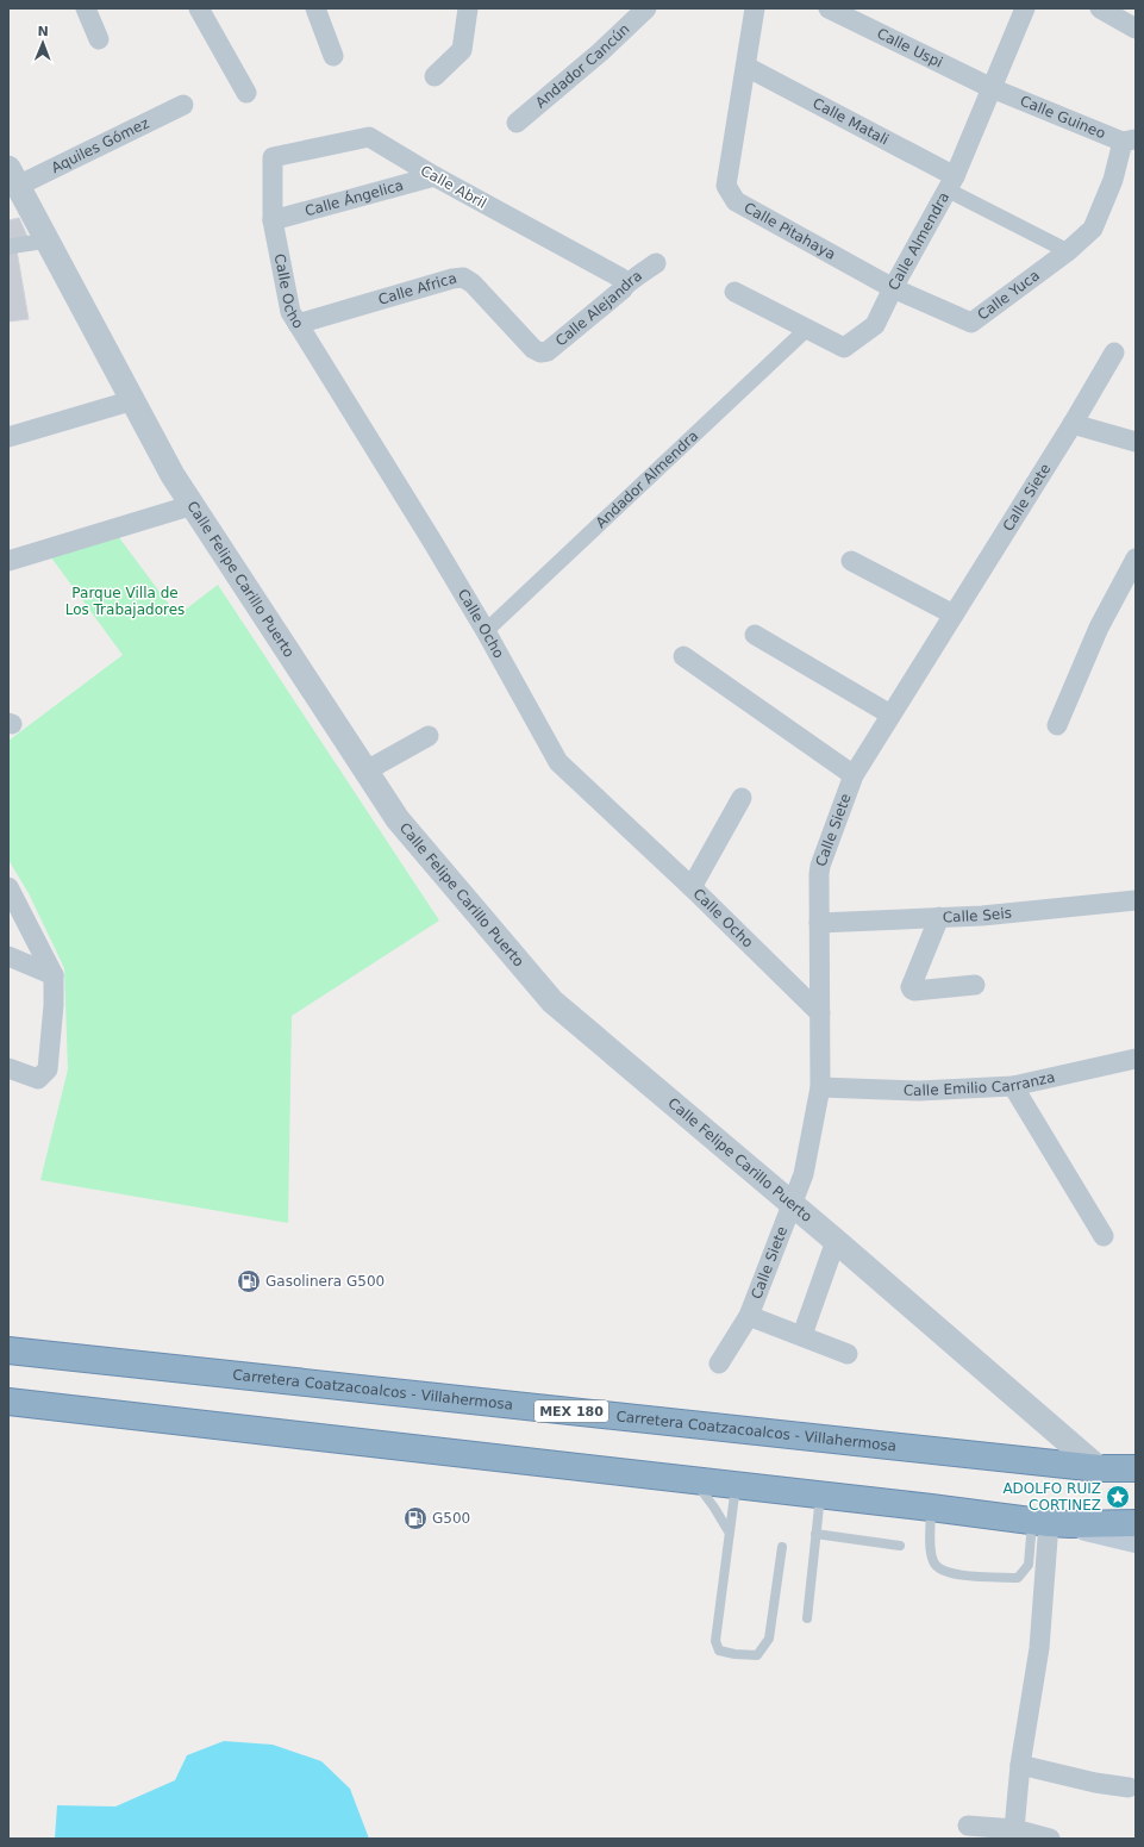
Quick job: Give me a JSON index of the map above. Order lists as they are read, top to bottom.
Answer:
{
  "streets": {
    "highway": ["Carretera Coatzacoalcos - Villahermosa", "MEX 180"],
    "street": [
      "Calle Uspi",
      "Andador Cancún",
      "Calle Guineo",
      "Calle Matali",
      "Aquiles Gómez",
      "Calle Abril",
      "Calle Ángelica",
      "Calle Pitahaya",
      "Calle Almendra",
      "Calle Africa",
      "Calle Ocho",
      "Calle Yuca",
      "Calle Alejandra",
      "Andador Almendra",
      "Calle Siete",
      "Calle Felipe Carillo Puerto",
      "Calle Seis",
      "Calle Emilio Carranza"
    ]
  },
  "crossings": [
    ["Calle Uspi", "Calle Guineo"],
    ["Calle Uspi", "Calle Almendra"],
    ["Calle Guineo", "Calle Almendra"],
    ["Calle Matali", "Calle Pitahaya"],
    ["Calle Matali", "Calle Almendra"],
    ["Aquiles Gómez", "Calle Felipe Carillo Puerto"],
    ["Calle Abril", "Calle Ángelica"],
    ["Calle Abril", "Calle Ocho"],
    ["Calle Abril", "Calle Alejandra"],
    ["Calle Ángelica", "Calle Ocho"],
    ["Calle Pitahaya", "Calle Almendra"],
    ["Calle Pitahaya", "Calle Yuca"],
    ["Calle Almendra", "Calle Yuca"],
    ["Calle Almendra", "Andador Almendra"],
    ["Calle Africa", "Calle Ocho"],
    ["Calle Africa", "Calle Alejandra"],
    ["Calle Ocho", "Andador Almendra"],
    ["Calle Ocho", "Calle Siete"],
    ["Calle Siete", "Calle Felipe Carillo Puerto"],
    ["Calle Siete", "Calle Seis"],
    ["Calle Siete", "Calle Emilio Carranza"],
    ["Calle Felipe Carillo Puerto", "Carretera Coatzacoalcos - Villahermosa"]
  ],
  "parks": ["Parque Villa de Los Trabajadores"],
  "places": {
    "fuel station": ["Gasolinera G500", "G500"],
    "place": ["ADOLFO RUIZ CORTINEZ"]
  },
  "north": "top"
}
